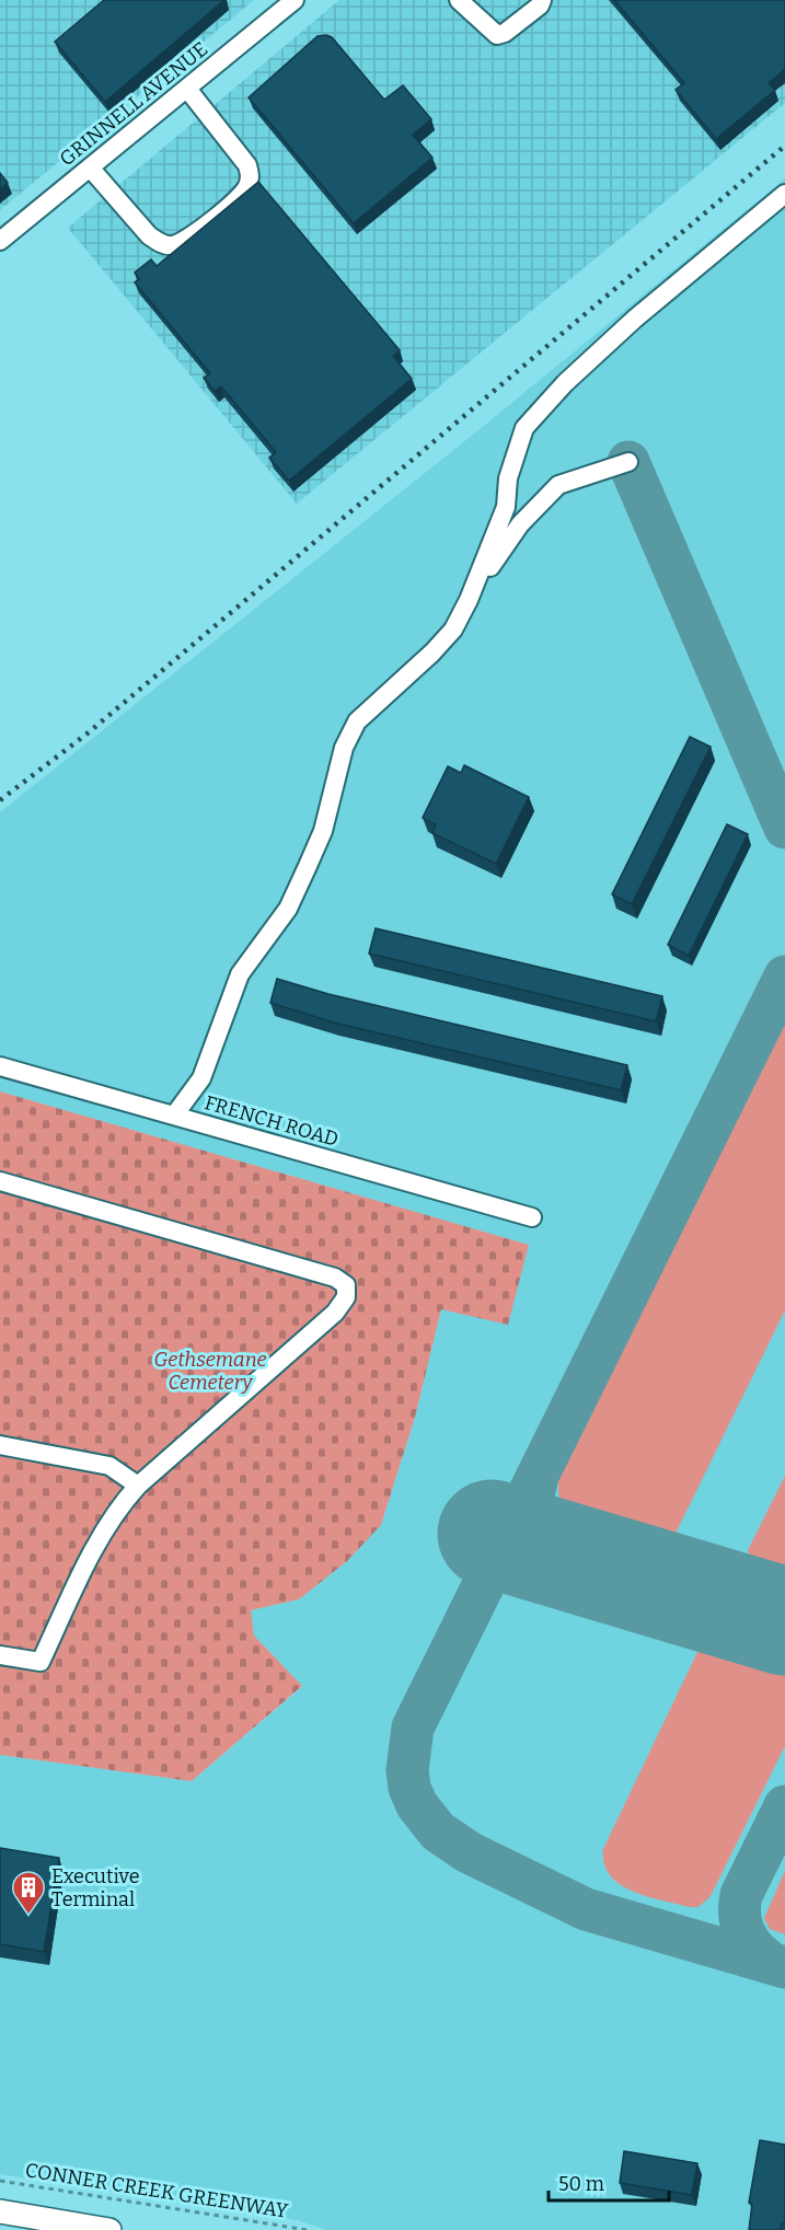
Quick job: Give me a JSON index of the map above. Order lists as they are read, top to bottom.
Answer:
{
  "streets": {
    "street": ["GRINNELL AVENUE", "FRENCH ROAD"],
    "path": ["CONNER CREEK GREENWAY"]
  },
  "parks": ["Gethsemane Cemetery"],
  "places": {
    "building": ["Executive Terminal"]
  },
  "scale_bar": "50 m"
}
